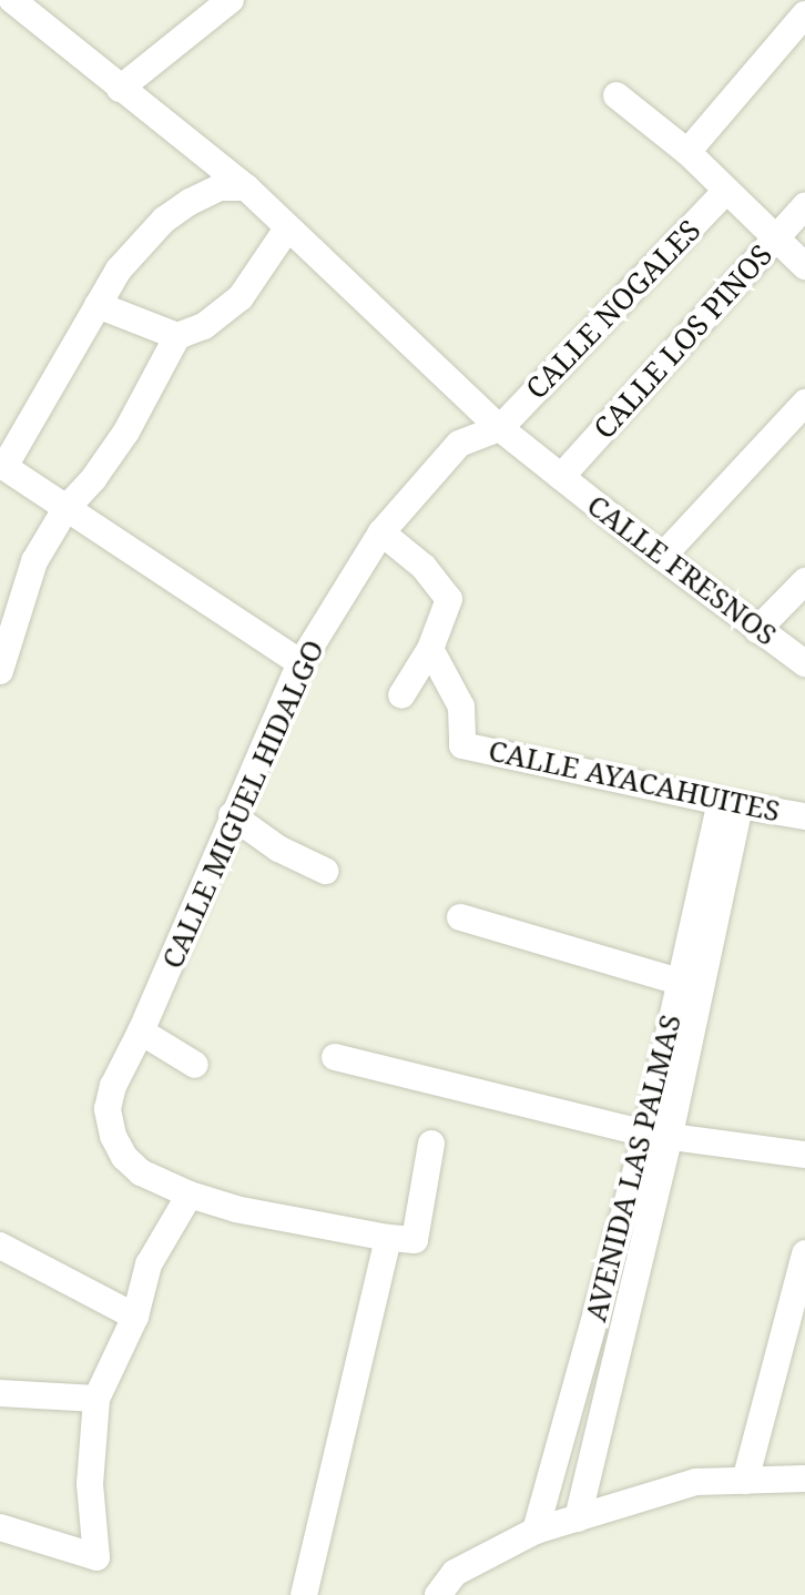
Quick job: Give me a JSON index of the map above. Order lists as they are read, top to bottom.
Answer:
{
  "streets": {
    "street": [
      "CALLE NOGALES",
      "CALLE LOS PINOS",
      "CALLE FRESNOS",
      "CALLE AYACAHUITES",
      "CALLE MIGUEL HIDALGO",
      "AVENIDA LAS PALMAS"
    ]
  },
  "crossings": [
    ["CALLE NOGALES", "CALLE FRESNOS"],
    ["CALLE NOGALES", "CALLE MIGUEL HIDALGO"],
    ["CALLE LOS PINOS", "CALLE FRESNOS"],
    ["CALLE FRESNOS", "CALLE MIGUEL HIDALGO"],
    ["CALLE AYACAHUITES", "AVENIDA LAS PALMAS"]
  ]
}
